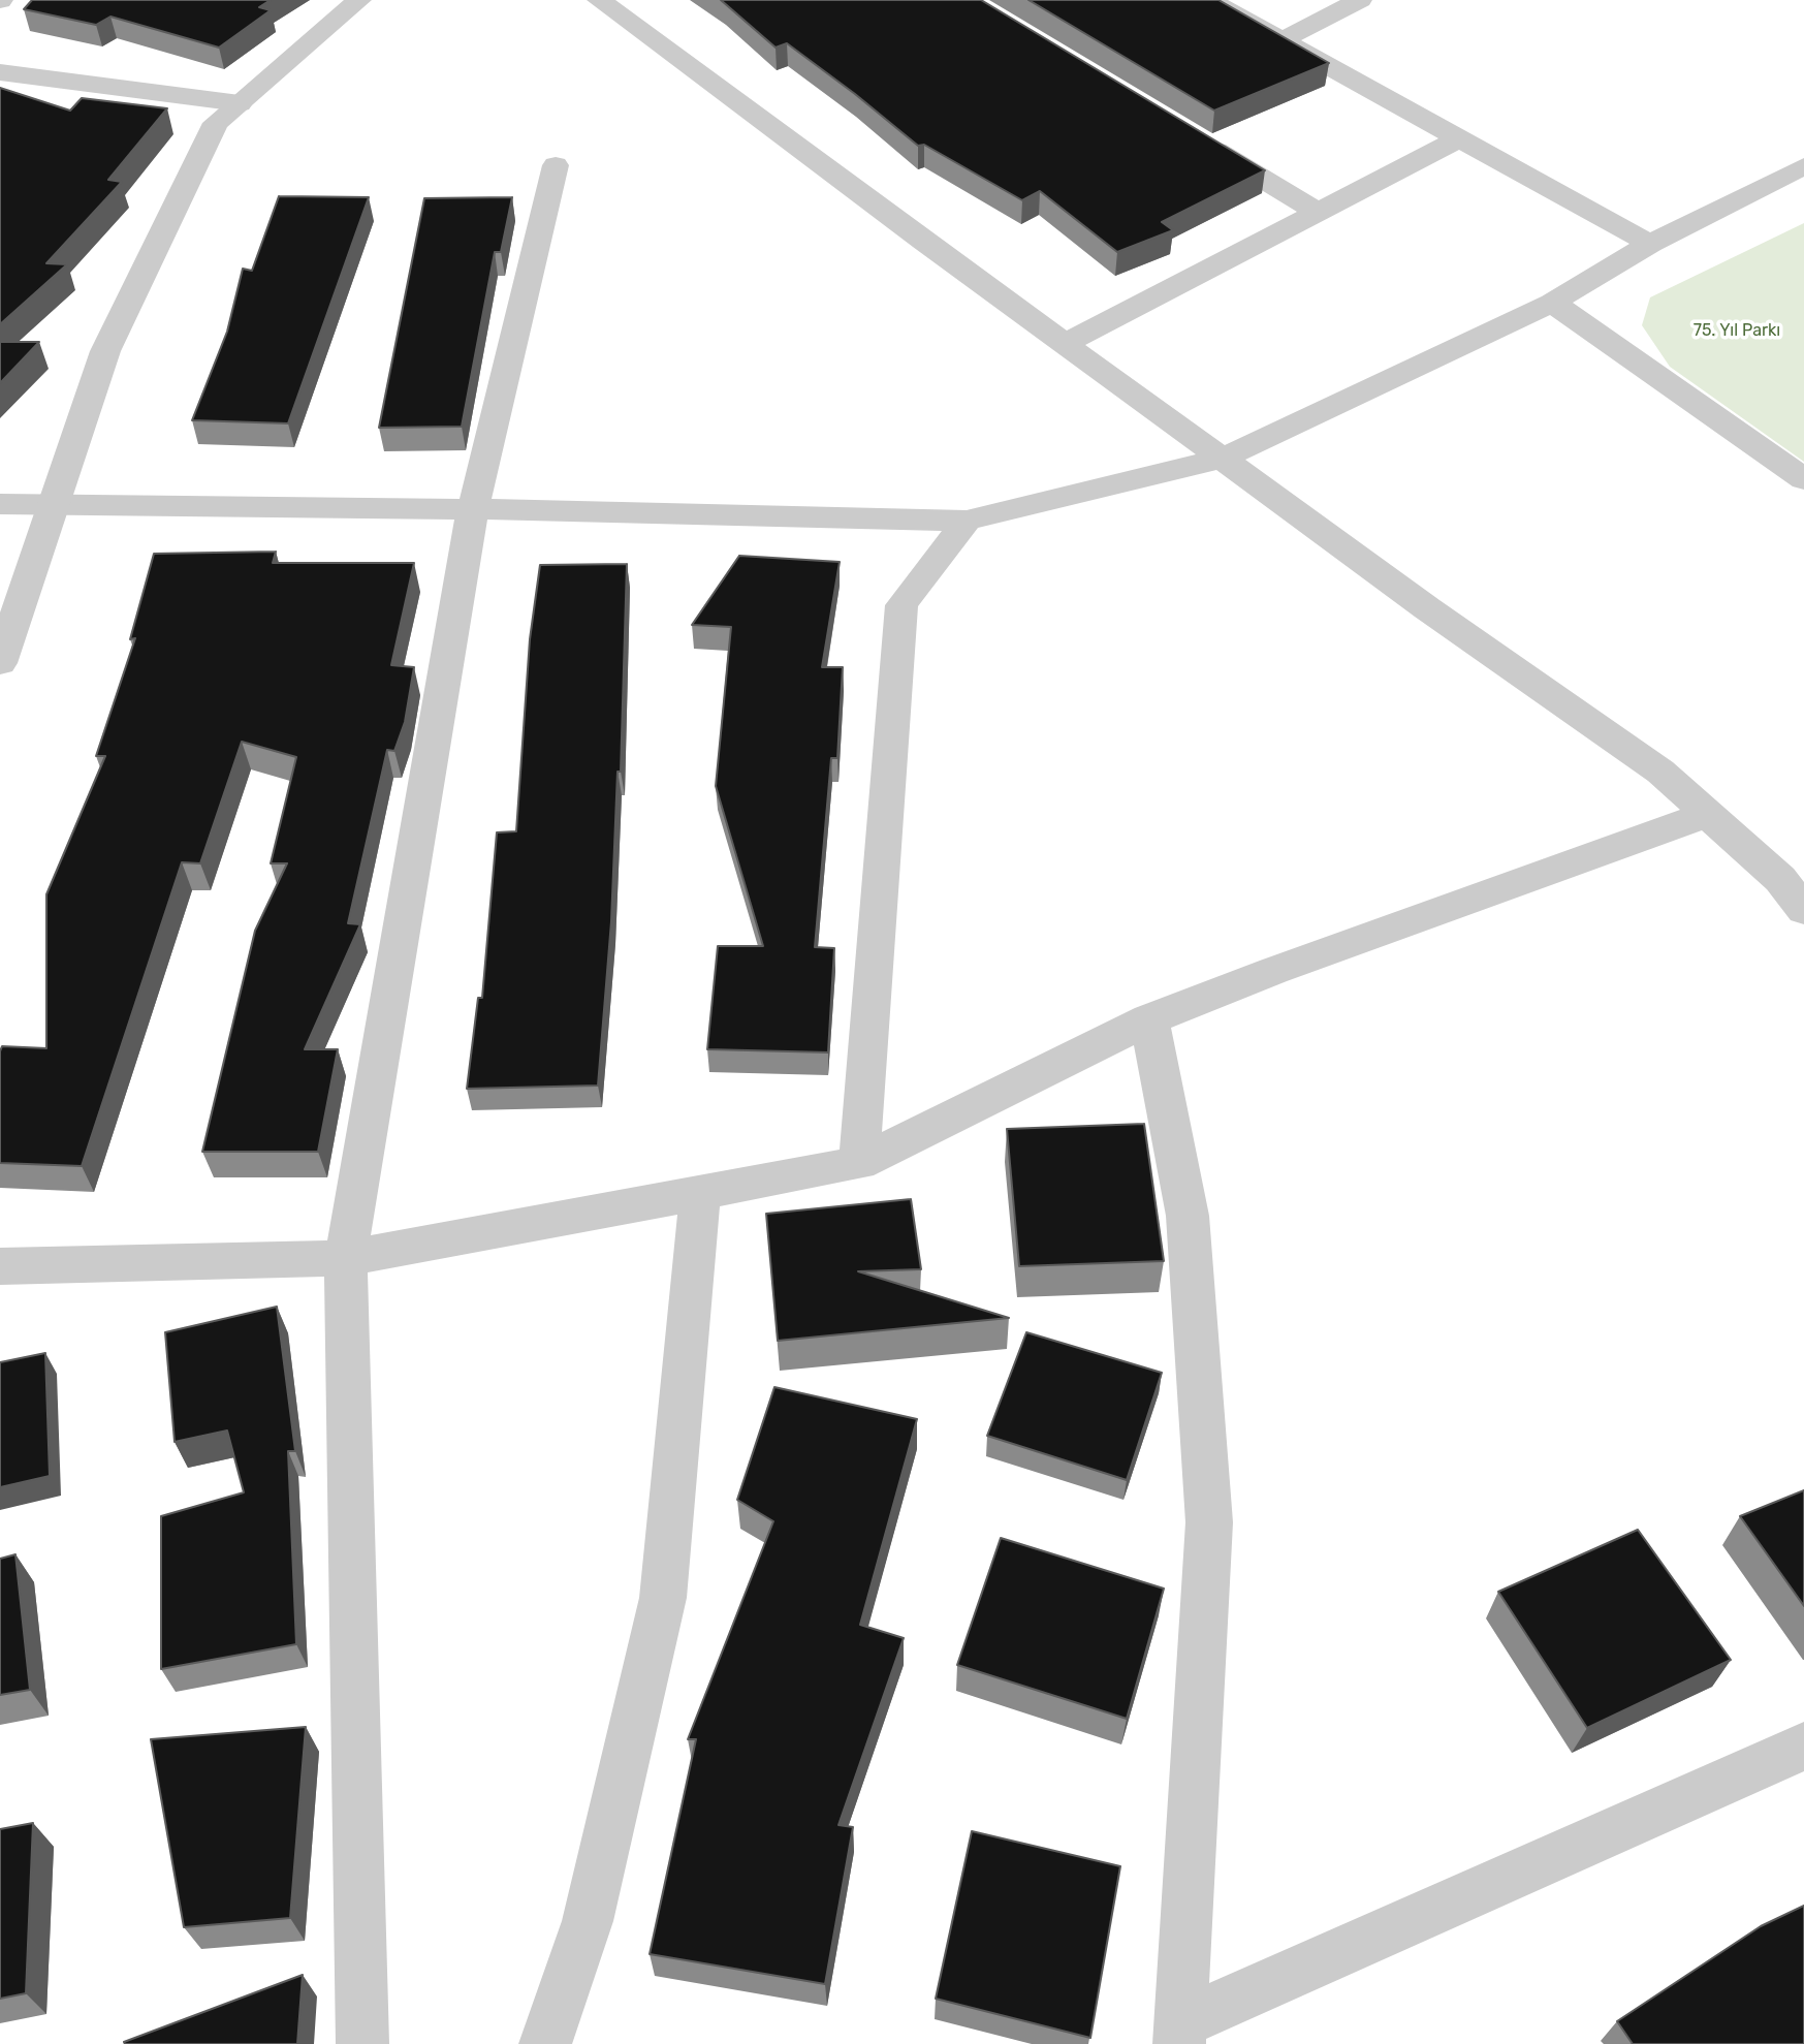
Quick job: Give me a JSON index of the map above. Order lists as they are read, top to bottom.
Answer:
{
  "parks": ["75. Yıl Parkı"]
}
